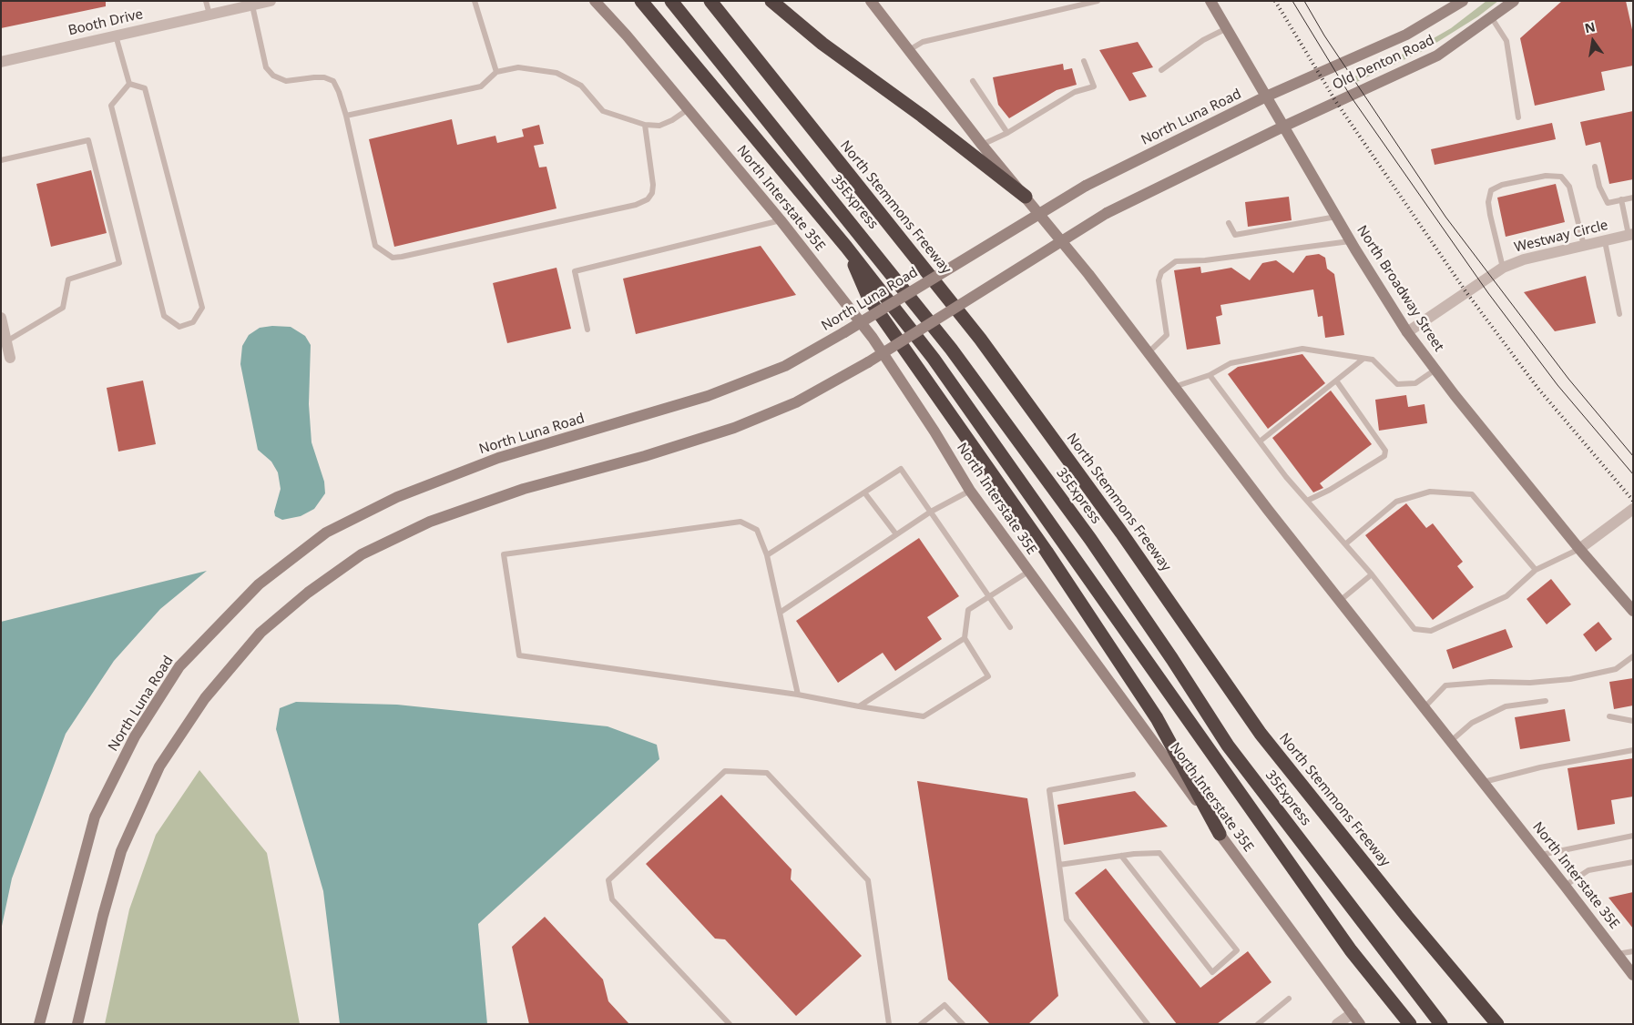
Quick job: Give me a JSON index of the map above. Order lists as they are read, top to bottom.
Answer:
{
  "streets": {
    "highway": ["35Express", "North Stemmons Freeway"],
    "main road": [
      "Old Denton Road",
      "North Luna Road",
      "North Interstate 35E",
      "North Broadway Street"
    ],
    "street": ["Booth Drive", "Westway Circle"]
  },
  "crossings": [
    ["Old Denton Road", "North Luna Road"],
    ["Old Denton Road", "North Broadway Street"],
    ["North Luna Road", "North Broadway Street"],
    ["Westway Circle", "North Broadway Street"]
  ],
  "north": "top"
}
